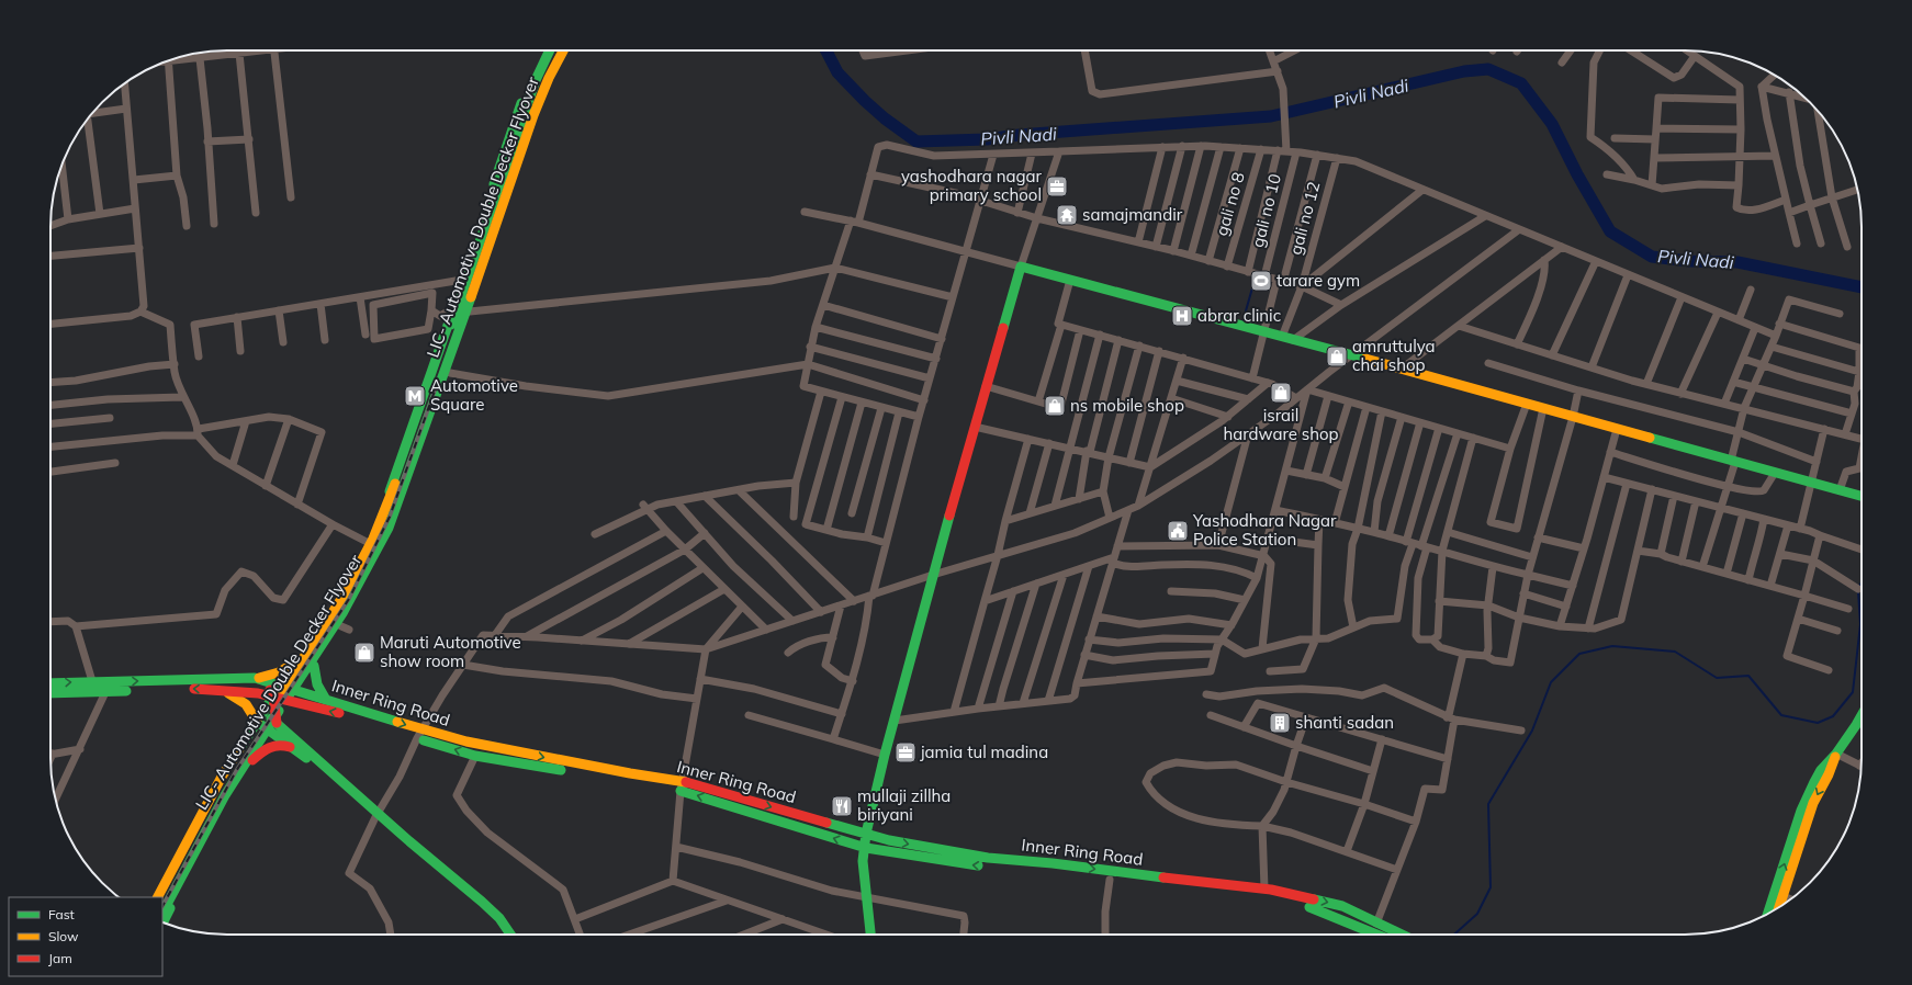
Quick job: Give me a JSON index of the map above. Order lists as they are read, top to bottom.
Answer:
{
  "streets": {
    "main road": ["LIC- Automotive Double Decker Flyover", "Inner Ring Road"],
    "street": ["gali no 8", "gali no 10", "gali no 12"]
  },
  "water": ["Pivli Nadi"],
  "places": {
    "office": ["yashodhara nagar primary school", "jamia tul madina"],
    "temple": ["samajmandir"],
    "sports": ["tarare gym"],
    "hospital": ["abrar clinic"],
    "shop": [
      "amruttulya chai shop",
      "israil hardware shop",
      "ns mobile shop",
      "Maruti Automotive show room"
    ],
    "metro station": ["Automotive Square"],
    "public building": ["Yashodhara Nagar Police Station"],
    "building": ["shanti sadan"],
    "restaurant": ["mullaji zillha biriyani"]
  },
  "legend": ["Fast", "Slow", "Jam"]
}
